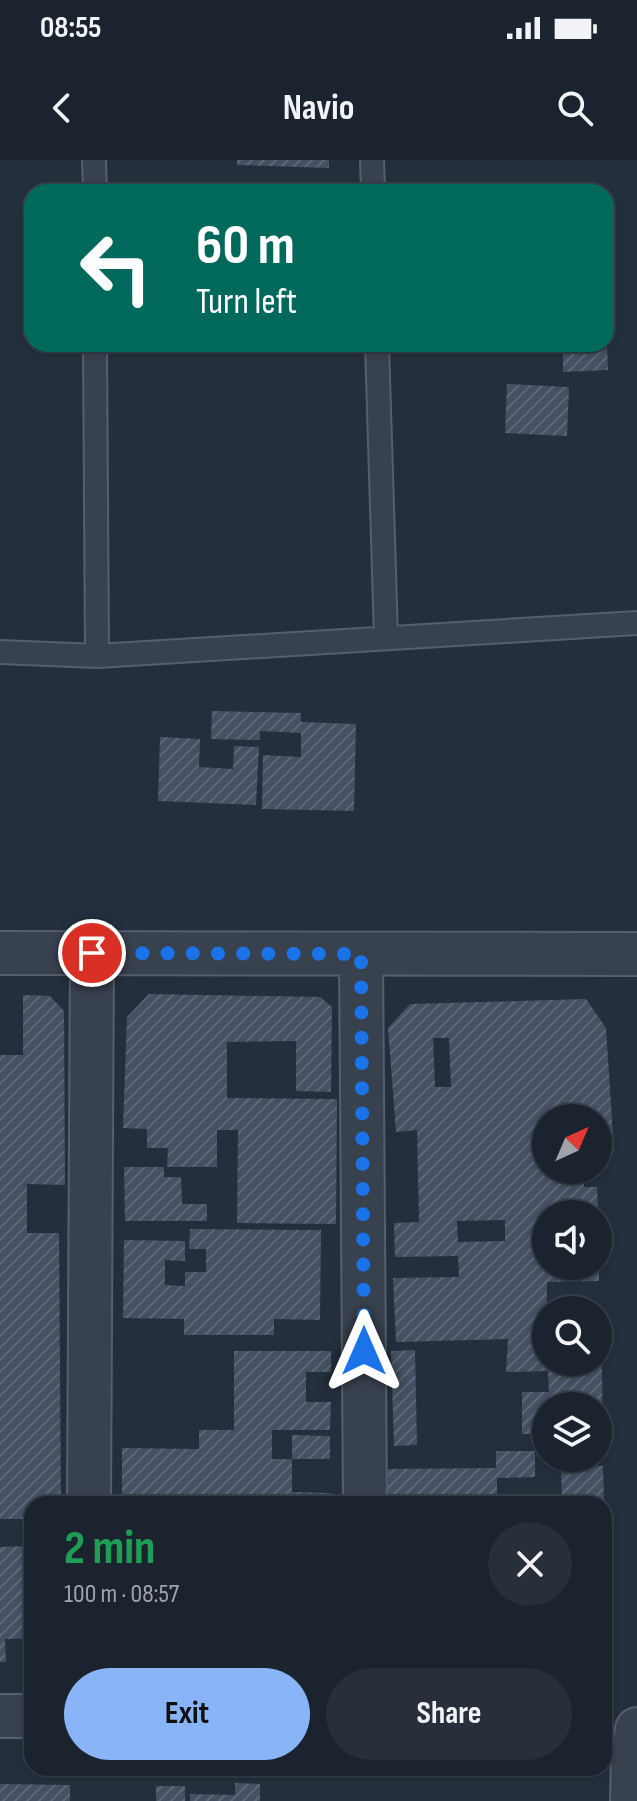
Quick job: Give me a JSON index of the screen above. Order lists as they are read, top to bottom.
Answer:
{
  "north": "top right",
  "page": {
    "status": "08:55",
    "header": "Navio",
    "turn": ["60 m", "Turn left"],
    "heading": ["2 min", "100 m · 08:57"],
    "buttons": ["Exit", "Share"]
  }
}
